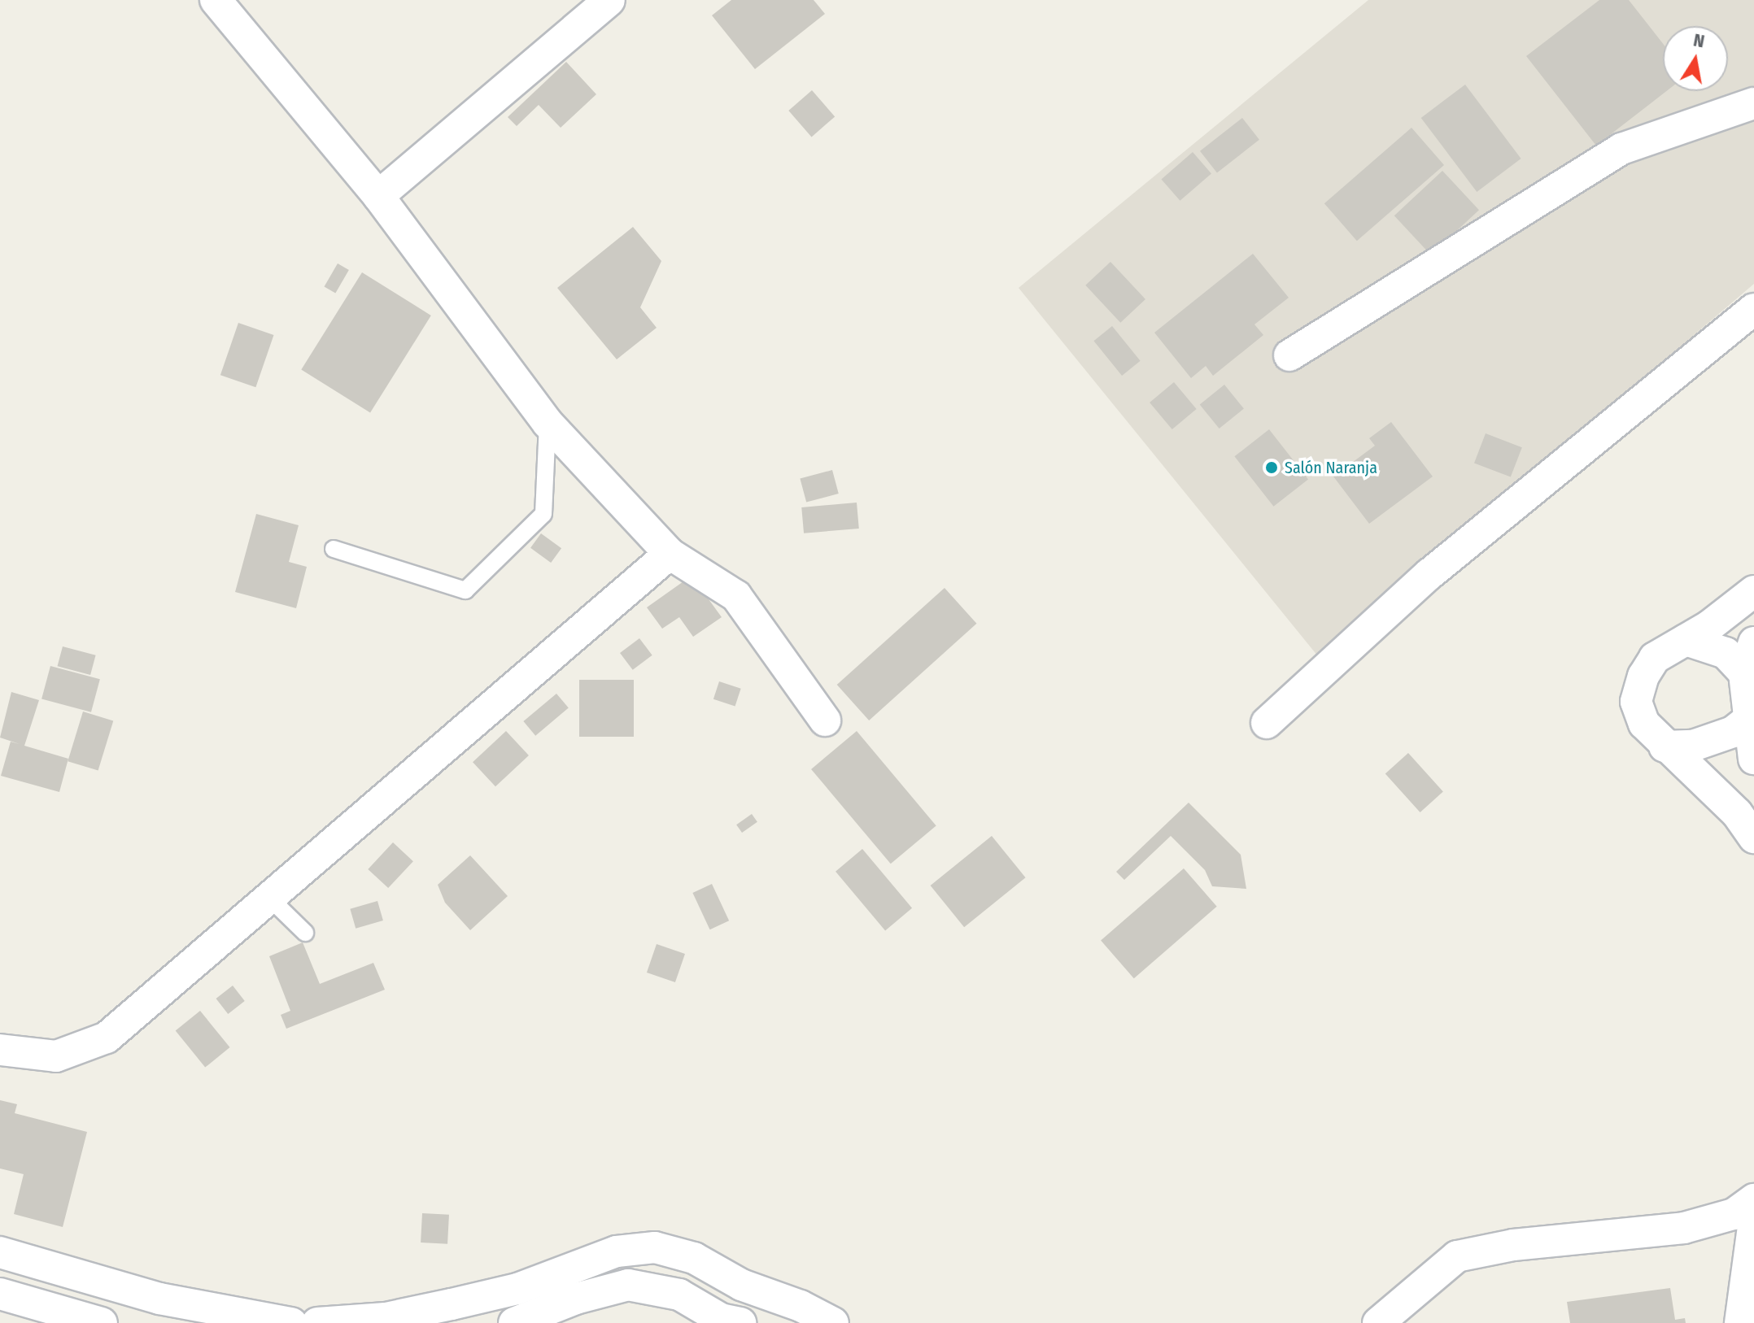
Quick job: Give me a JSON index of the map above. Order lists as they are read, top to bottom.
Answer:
{
  "places": ["Salón Naranja"],
  "north": "top"
}
